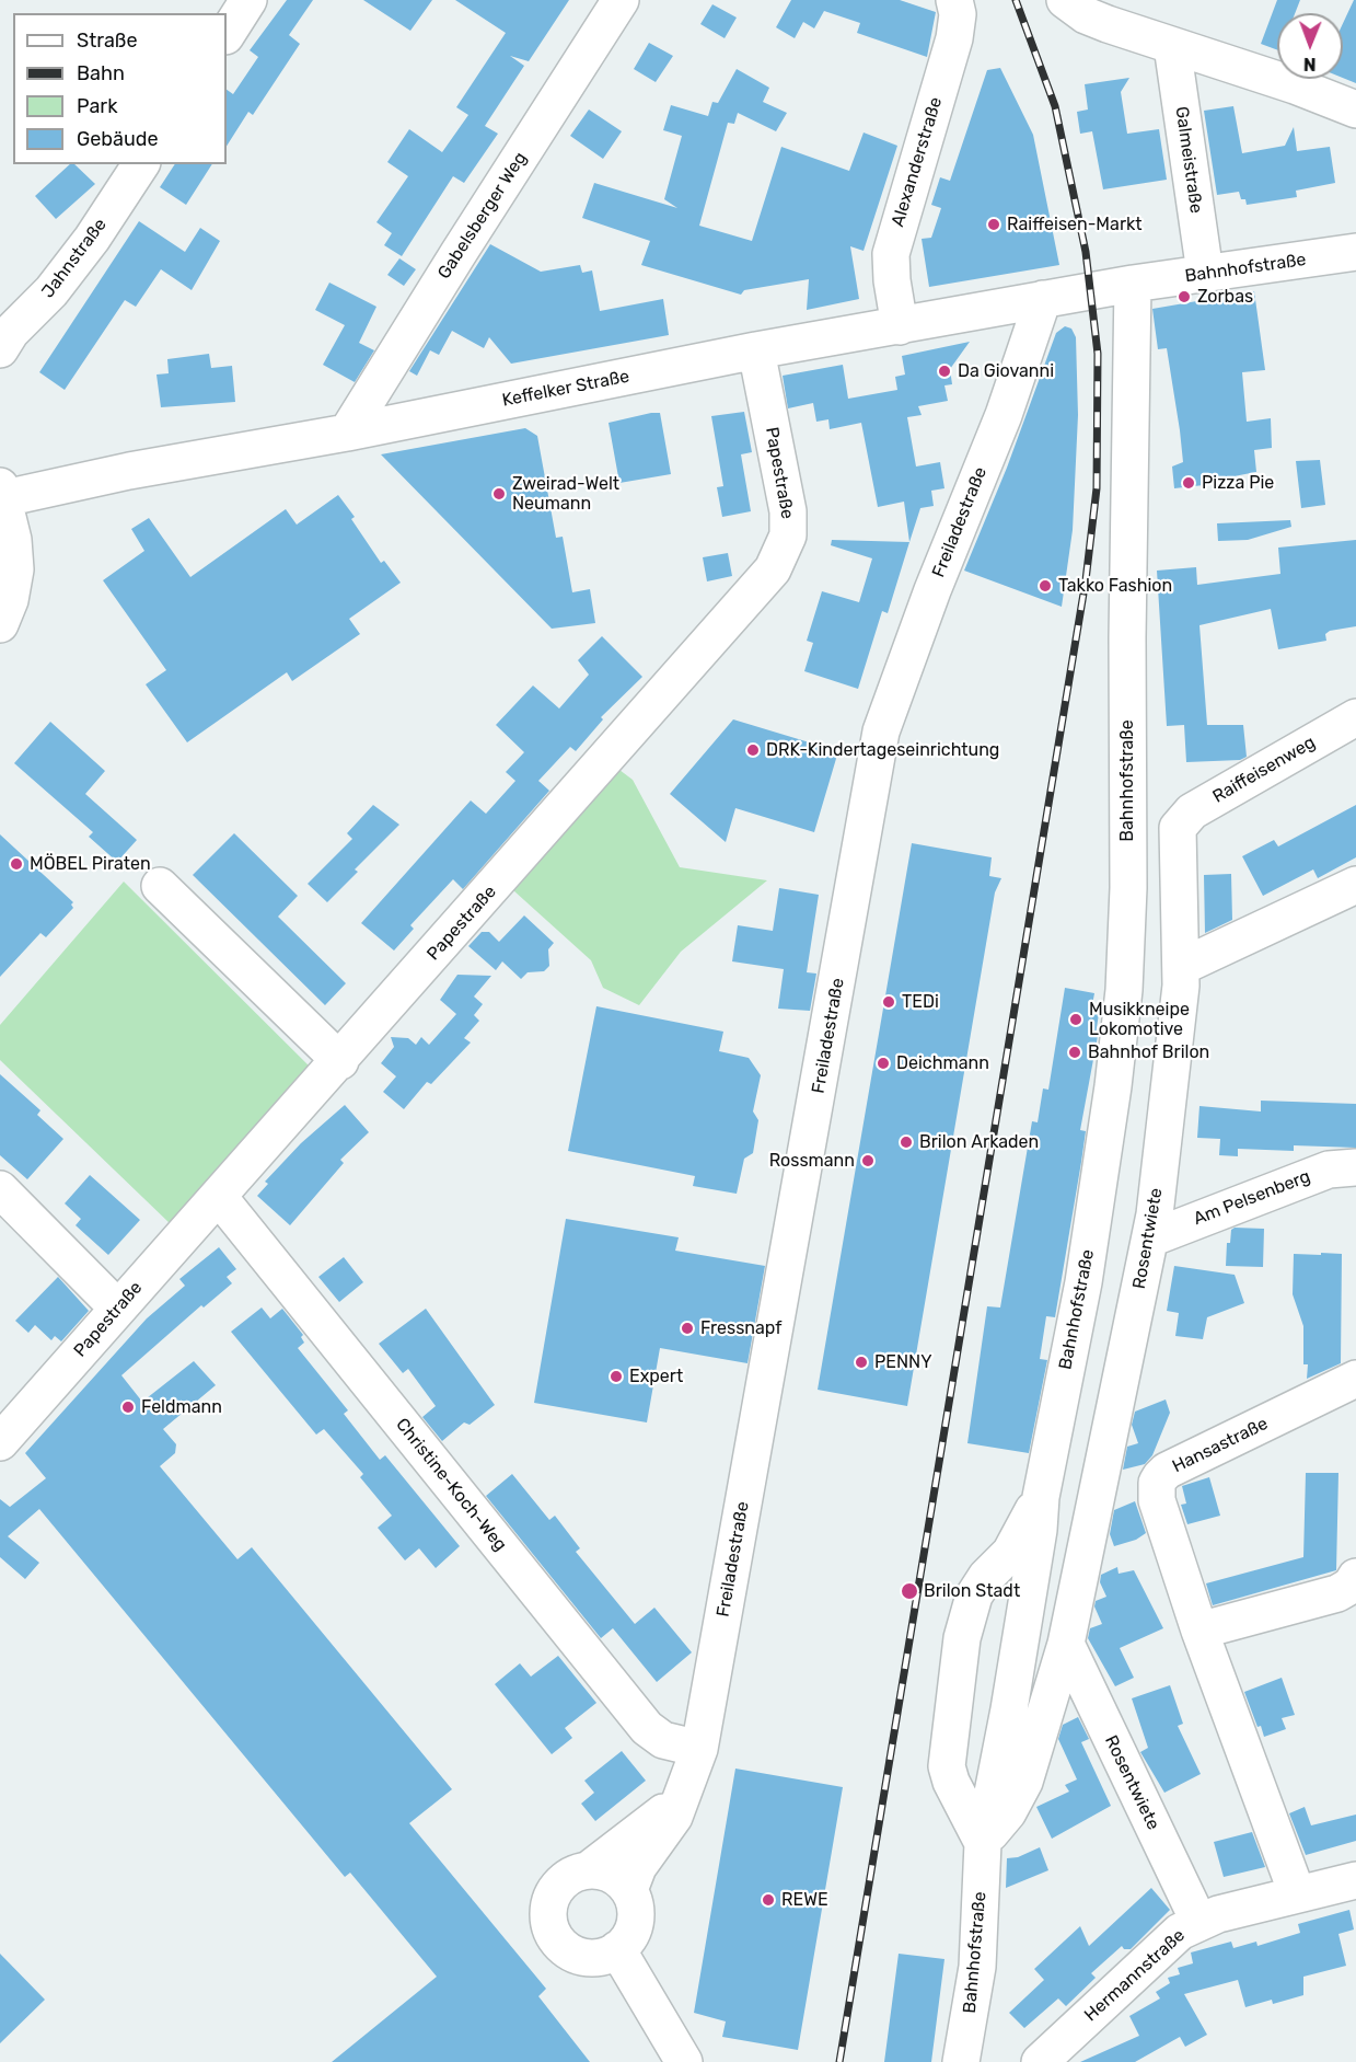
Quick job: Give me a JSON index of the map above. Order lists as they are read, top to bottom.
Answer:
{
  "streets": {
    "street": [
      "Galmeistraße",
      "Alexanderstraße",
      "Gabelsberger Weg",
      "Jahnstraße",
      "Bahnhofstraße",
      "Keffelker Straße",
      "Papestraße",
      "Freiladestraße",
      "Raiffeisenweg",
      "Am Pelsenberg",
      "Rosentwiete",
      "Hansastraße",
      "Christine-Koch-Weg",
      "Hermannstraße"
    ]
  },
  "crossings": [
    ["Galmeistraße", "Bahnhofstraße"],
    ["Alexanderstraße", "Keffelker Straße"],
    ["Gabelsberger Weg", "Keffelker Straße"],
    ["Bahnhofstraße", "Keffelker Straße"],
    ["Bahnhofstraße", "Rosentwiete"],
    ["Keffelker Straße", "Papestraße"],
    ["Keffelker Straße", "Freiladestraße"],
    ["Papestraße", "Christine-Koch-Weg"],
    ["Freiladestraße", "Christine-Koch-Weg"],
    ["Raiffeisenweg", "Rosentwiete"],
    ["Am Pelsenberg", "Rosentwiete"],
    ["Rosentwiete", "Hermannstraße"],
    ["Hansastraße", "Hermannstraße"]
  ],
  "places": [
    "Raiffeisen-Markt",
    "Zorbas",
    "Da Giovanni",
    "Pizza Pie",
    "Zweirad-Welt Neumann",
    "Takko Fashion",
    "DRK-Kindertageseinrichtung",
    "MÖBEL Piraten",
    "TEDi",
    "Musikkneipe Lokomotive",
    "Bahnhof Brilon",
    "Deichmann",
    "Brilon Arkaden",
    "Rossmann",
    "Fressnapf",
    "PENNY",
    "Expert",
    "Feldmann",
    "Brilon Stadt",
    "REWE"
  ],
  "legend": [
    "Straße",
    "Bahn",
    "Park",
    "Gebäude"
  ],
  "north": "bottom"
}
